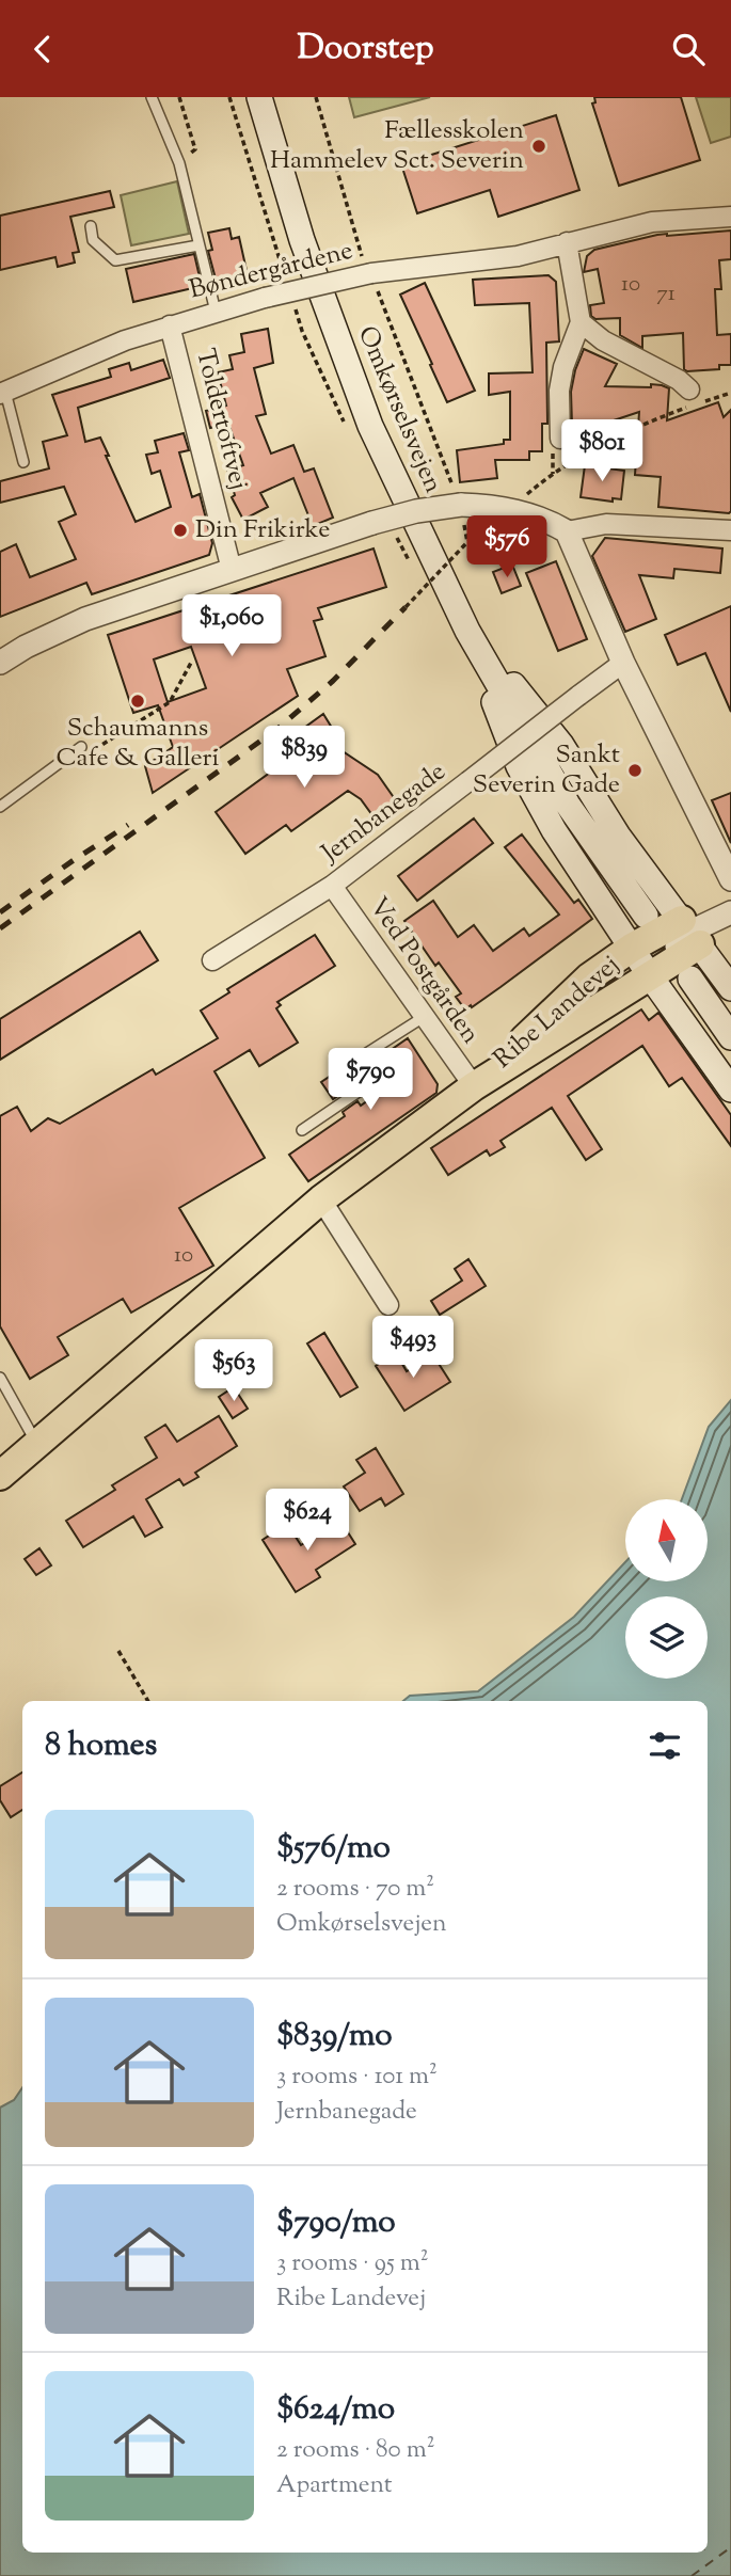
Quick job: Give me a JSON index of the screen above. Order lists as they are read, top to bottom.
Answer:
{
  "streets": {
    "main road": ["Omkørselsvejen", "Ribe Landevej"],
    "street": [
      "Bøndergårdene",
      "Toldertoftvej",
      "Jernbanegade",
      "Ved Postgården"
    ]
  },
  "crossings": [
    ["Bøndergårdene", "Toldertoftvej"],
    ["Jernbanegade", "Ved Postgården"],
    ["Ved Postgården", "Ribe Landevej"]
  ],
  "places": [
    "Fællesskolen Hammelev Sct. Severin",
    "Din Frikirke",
    "Schaumanns Cafe & Galleri",
    "Sankt Severin Gade"
  ],
  "house_numbers": ["10", "71", "10"],
  "north": "top",
  "page": {
    "header": "Doorstep",
    "price": [
      "$801",
      "$576",
      "$1,060",
      "$839",
      "$790",
      "$493",
      "$563",
      "$624"
    ],
    "heading": "8 homes",
    "list": [
      {
        "name": "$576/mo",
        "note": "2 rooms · 70 m² · Omkørselsvejen"
      },
      {
        "name": "$839/mo",
        "note": "3 rooms · 101 m² · Jernbanegade"
      },
      {
        "name": "$790/mo",
        "note": "3 rooms · 95 m² · Ribe Landevej"
      },
      {
        "name": "$624/mo",
        "note": "2 rooms · 80 m² · Apartment"
      }
    ]
  }
}
